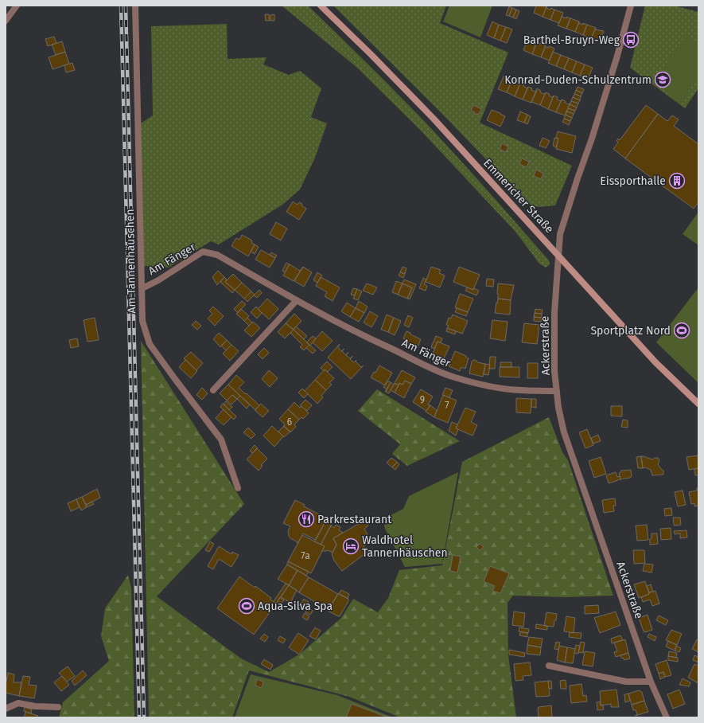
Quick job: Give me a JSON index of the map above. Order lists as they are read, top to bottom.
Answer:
{
  "streets": {
    "main road": ["Emmericher Straße"],
    "street": ["Am Fänger", "Am Tannenhäuschen", "Ackerstraße"]
  },
  "crossings": [
    ["Emmericher Straße", "Ackerstraße"],
    ["Am Fänger", "Am Tannenhäuschen"],
    ["Am Fänger", "Ackerstraße"]
  ],
  "places": {
    "bus stop": ["Barthel-Bruyn-Weg"],
    "school or university": ["Konrad-Duden-Schulzentrum"],
    "building": ["Eissporthalle"],
    "sports": ["Sportplatz Nord", "Aqua-Silva Spa"],
    "restaurant": ["Parkrestaurant"],
    "hotel": ["Waldhotel Tannenhäuschen"]
  },
  "house_numbers": [
    "9",
    "7",
    "6",
    "7a"
  ]
}
